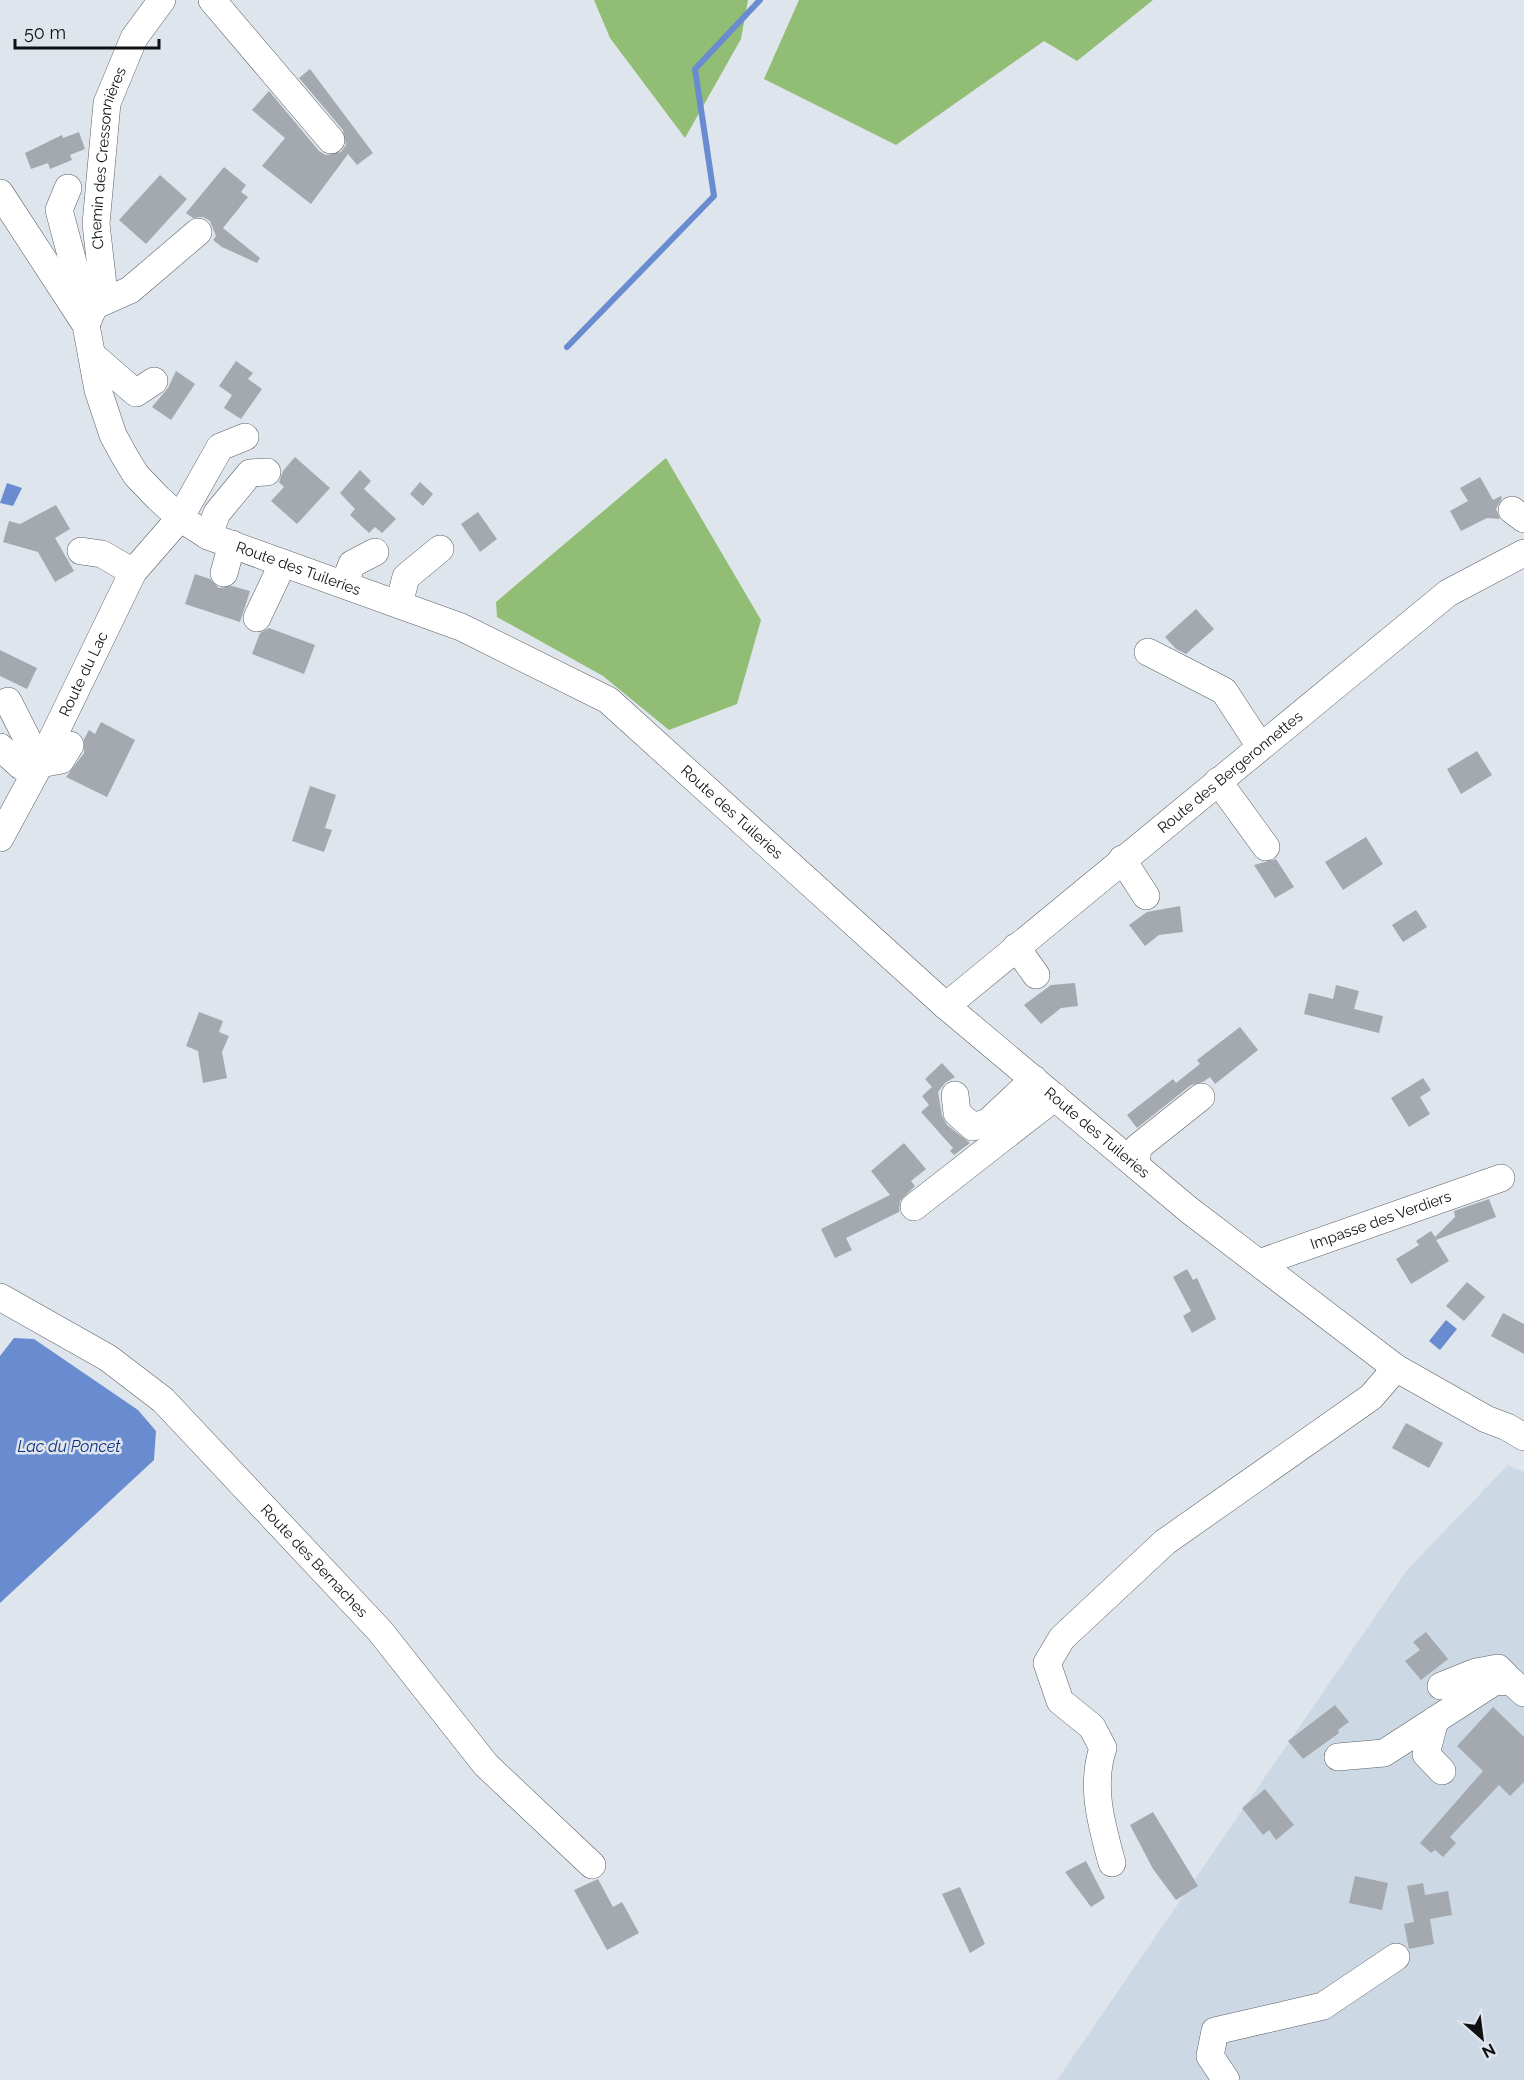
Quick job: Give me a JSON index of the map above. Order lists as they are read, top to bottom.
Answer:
{
  "streets": {
    "street": [
      "Chemin des Cressonnières",
      "Route des Tuileries",
      "Route du Lac",
      "Route des Bergeronnettes",
      "Impasse des Verdiers",
      "Route des Bernaches"
    ]
  },
  "crossings": [
    ["Chemin des Cressonnières", "Route des Tuileries"],
    ["Route des Tuileries", "Route du Lac"],
    ["Route des Tuileries", "Route des Bergeronnettes"],
    ["Route des Tuileries", "Impasse des Verdiers"]
  ],
  "water": ["Lac du Poncet"],
  "scale_bar": "50 m",
  "north": "bottom right"
}
